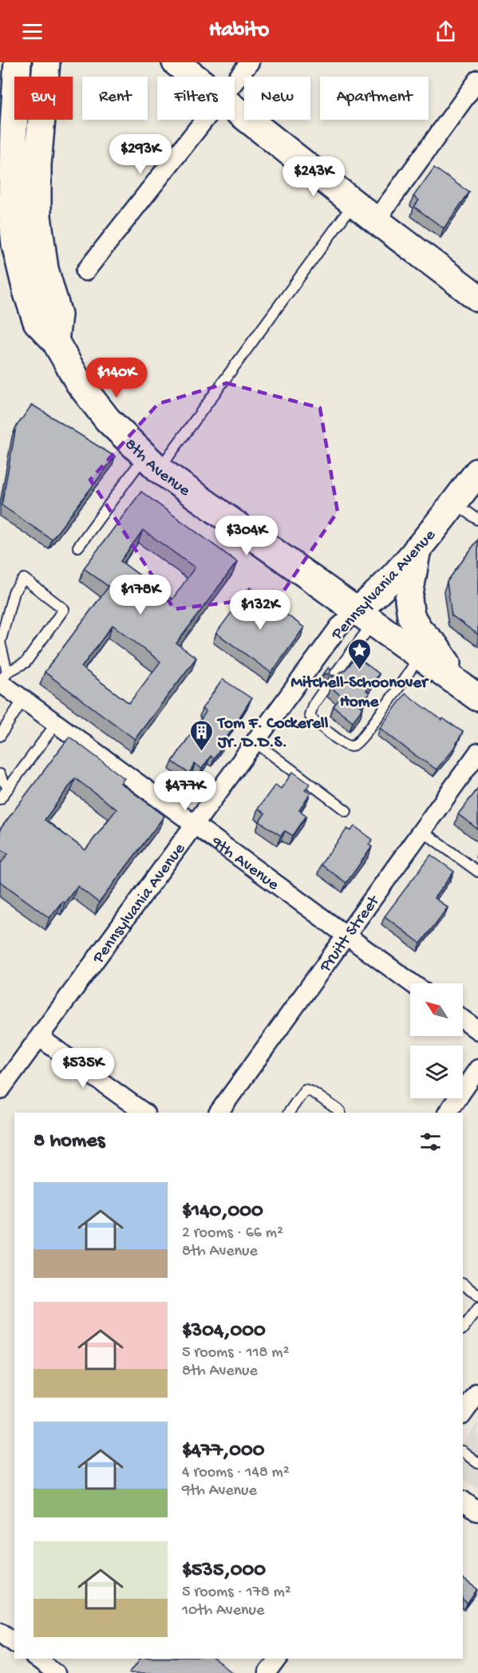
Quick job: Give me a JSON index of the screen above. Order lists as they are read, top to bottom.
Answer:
{
  "streets": {
    "main road": ["8th Avenue", "Pennsylvania Avenue"],
    "street": ["9th Avenue", "Pruitt Street"]
  },
  "crossings": [
    ["8th Avenue", "Pennsylvania Avenue"],
    ["Pennsylvania Avenue", "9th Avenue"],
    ["9th Avenue", "Pruitt Street"]
  ],
  "places": {
    "place": ["Mitchell-Schoonover Home"],
    "building": ["Tom F. Cockerell Jr. D.D.S."]
  },
  "north": "top left",
  "page": {
    "header": "Habito",
    "chip": [
      "Buy",
      "Rent",
      "Filters",
      "New",
      "Apartment"
    ],
    "price": [
      "$293K",
      "$243K",
      "$140K",
      "$304K",
      "$178K",
      "$132K",
      "$477K",
      "$535K"
    ],
    "heading": "8 homes",
    "list": [
      {
        "name": "$140,000",
        "note": "2 rooms · 66 m² · 8th Avenue"
      },
      {
        "name": "$304,000",
        "note": "5 rooms · 118 m² · 8th Avenue"
      },
      {
        "name": "$477,000",
        "note": "4 rooms · 148 m² · 9th Avenue"
      },
      {
        "name": "$535,000",
        "note": "5 rooms · 178 m² · 10th Avenue"
      }
    ]
  }
}
